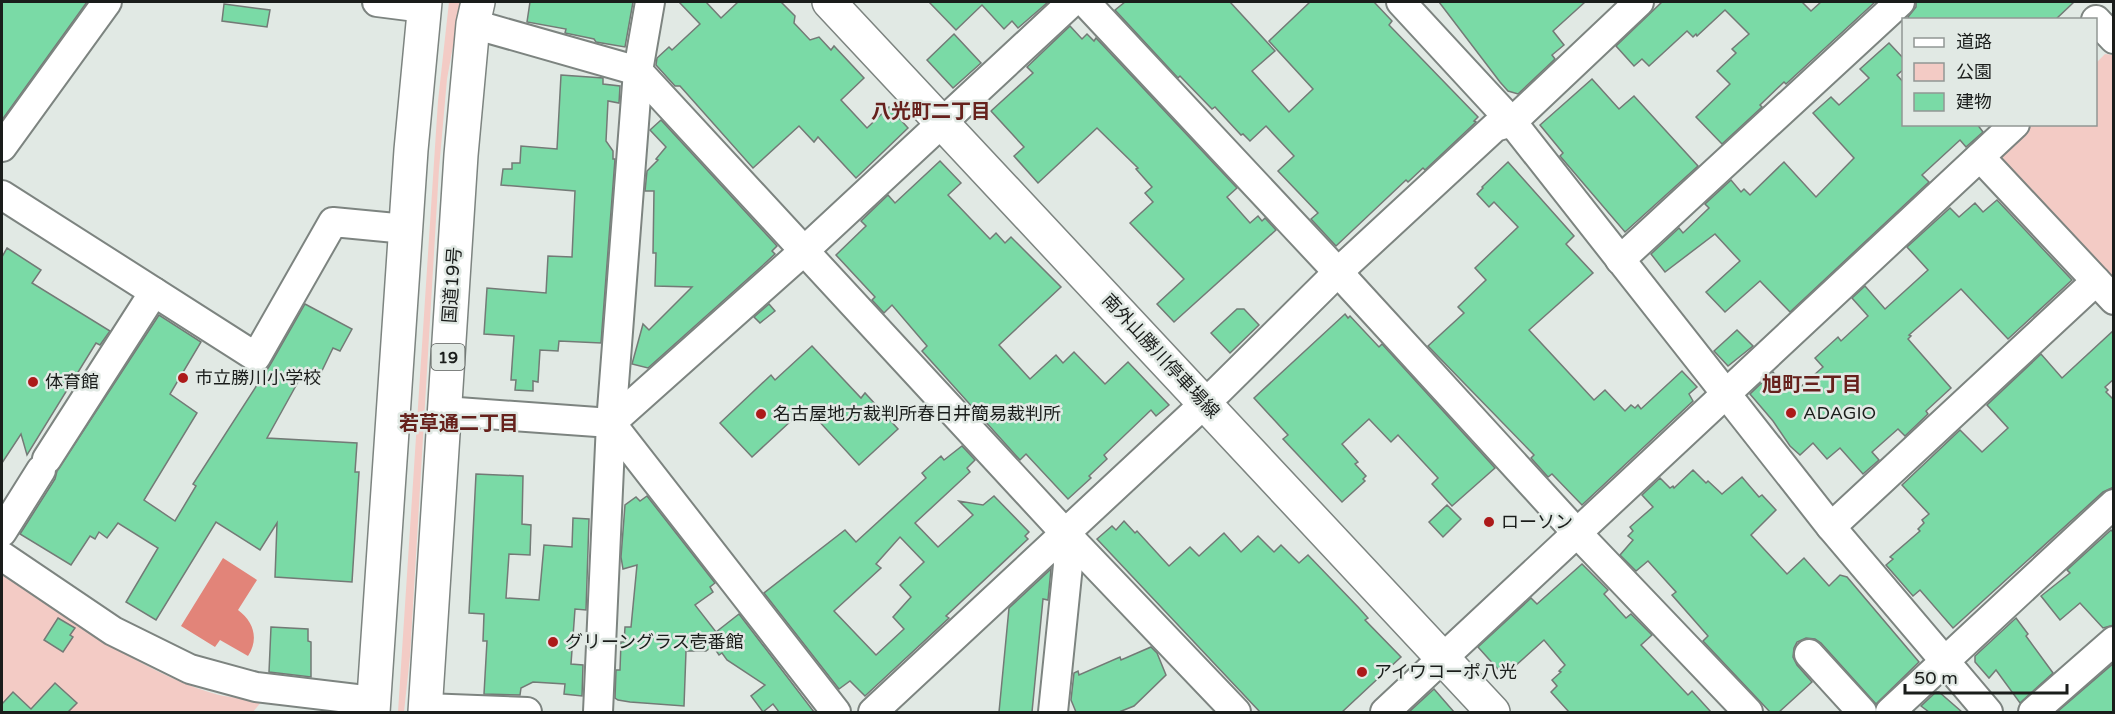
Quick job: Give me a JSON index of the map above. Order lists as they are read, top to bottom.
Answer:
{
  "streets": {
    "main road": ["国道19号", "南外山勝川停車場線", "19"]
  },
  "districts": ["八光町二丁目", "旭町三丁目", "若草通二丁目"],
  "places": [
    "市立勝川小学校",
    "体育館",
    "ADAGIO",
    "名古屋地方裁判所春日井簡易裁判所",
    "ローソン",
    "グリーングラス壱番館",
    "アイワコーポ八光"
  ],
  "legend": ["道路", "公園", "建物"],
  "scale_bar": "50 m"
}
